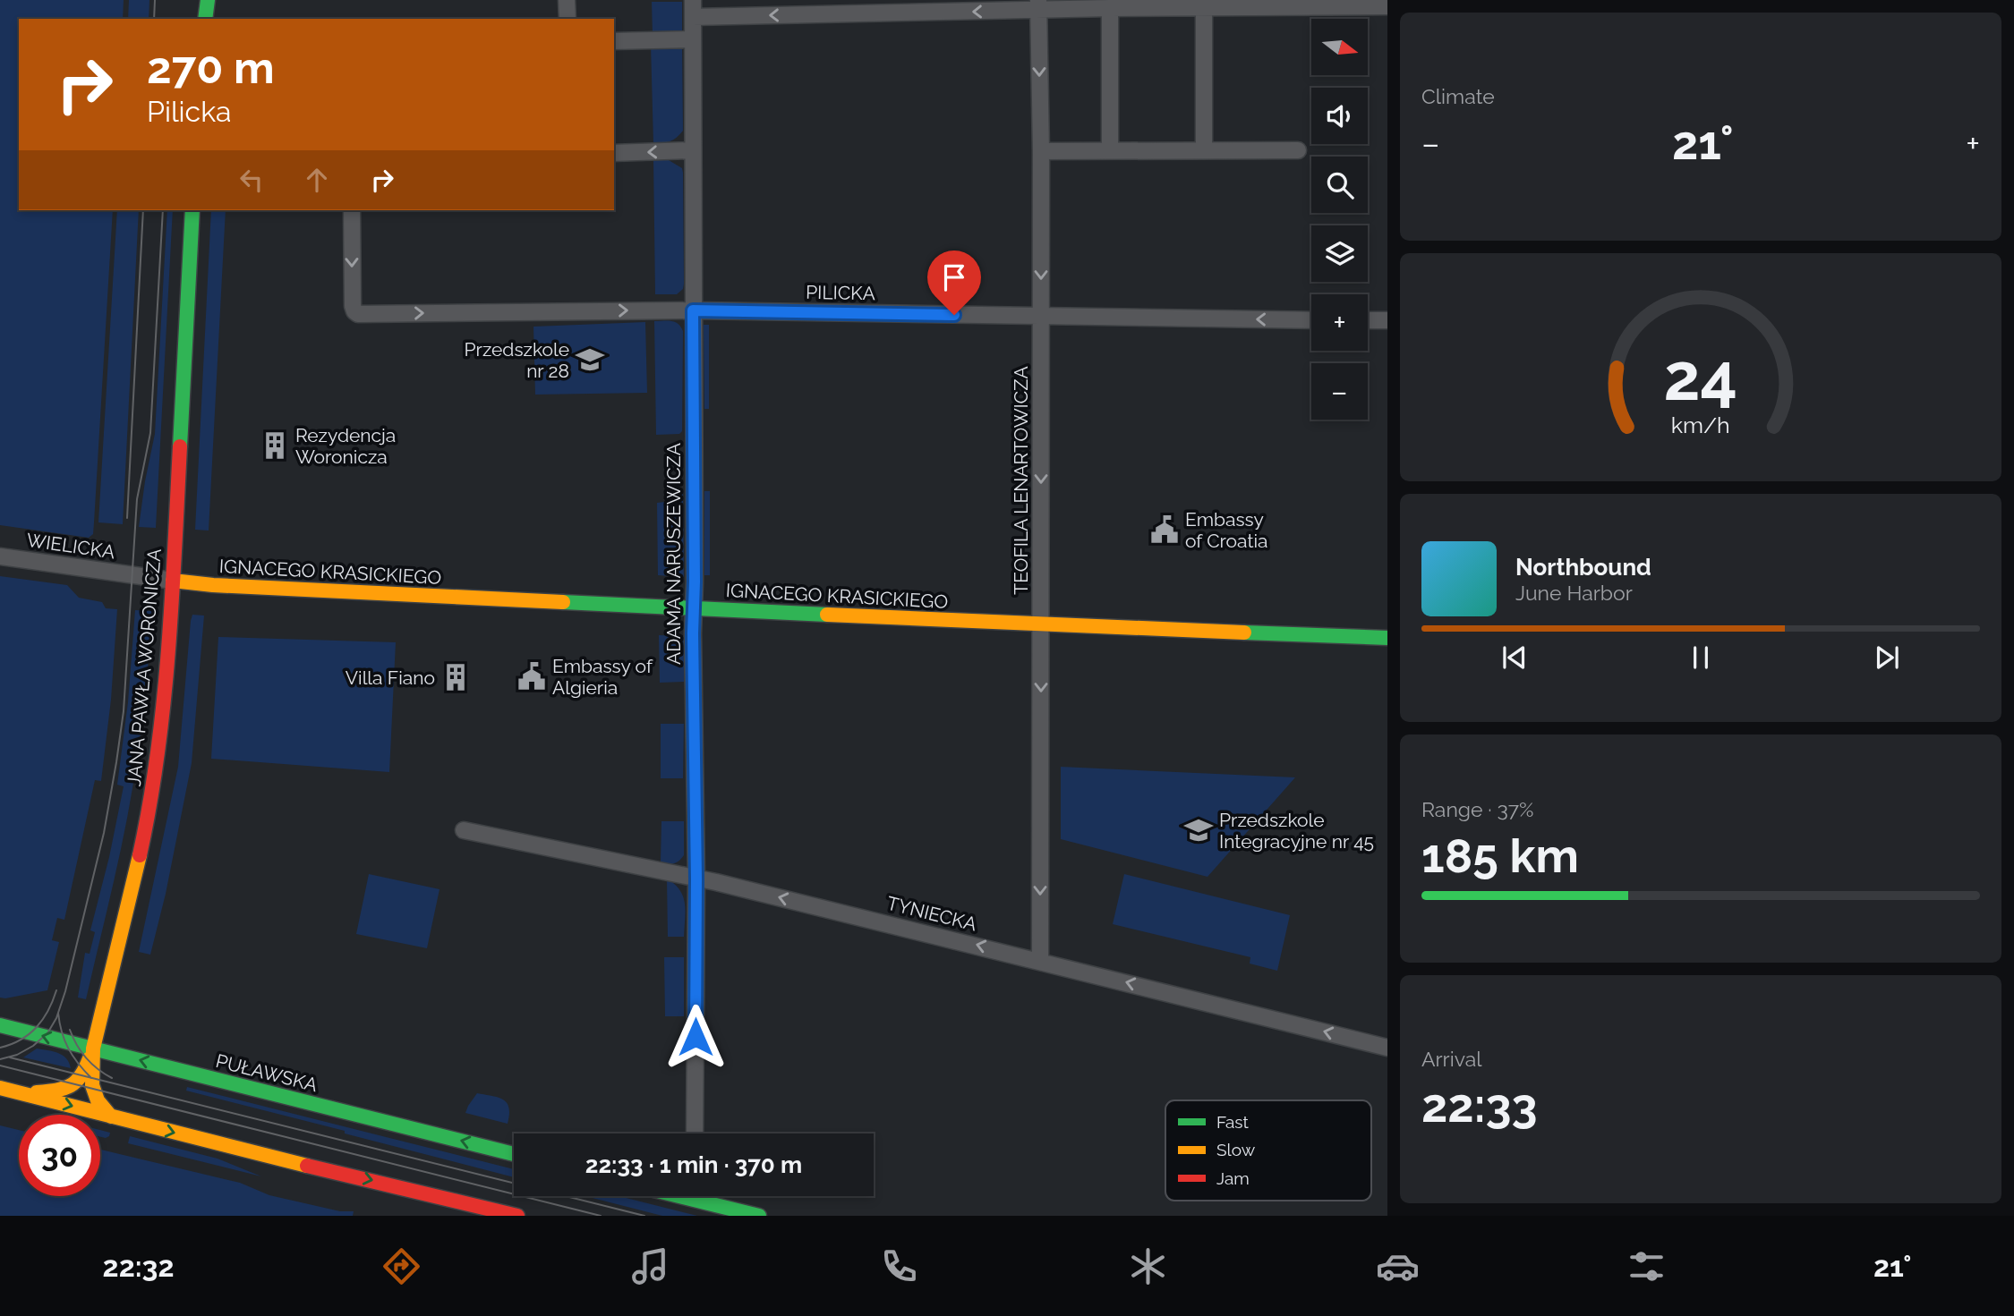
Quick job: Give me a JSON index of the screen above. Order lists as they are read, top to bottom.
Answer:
{
  "streets": {
    "street": [
      "PILICKA",
      "TEOFILA LENARTOWICZA",
      "WIELICKA",
      "ADAMA NARUSZEWICZA",
      "IGNACEGO KRASICKIEGO",
      "JANA PAWŁA WORONICZA",
      "TYNIECKA",
      "PUŁAWSKA"
    ]
  },
  "crossings": [
    ["PILICKA", "TEOFILA LENARTOWICZA"],
    ["PILICKA", "ADAMA NARUSZEWICZA"],
    ["TEOFILA LENARTOWICZA", "IGNACEGO KRASICKIEGO"],
    ["TEOFILA LENARTOWICZA", "TYNIECKA"],
    ["WIELICKA", "IGNACEGO KRASICKIEGO"],
    ["WIELICKA", "JANA PAWŁA WORONICZA"],
    ["ADAMA NARUSZEWICZA", "IGNACEGO KRASICKIEGO"],
    ["ADAMA NARUSZEWICZA", "TYNIECKA"],
    ["IGNACEGO KRASICKIEGO", "JANA PAWŁA WORONICZA"],
    ["JANA PAWŁA WORONICZA", "PUŁAWSKA"]
  ],
  "one_way": ["TEOFILA LENARTOWICZA", "TYNIECKA"],
  "places": {
    "school or university": ["Przedszkole nr 28", "Przedszkole Integracyjne nr 45"],
    "building": ["Rezydencja Woronicza", "Villa Fiano"],
    "public building": ["Embassy of Croatia", "Embassy of Algieria"]
  },
  "legend": ["Fast", "Slow", "Jam"],
  "north": "right",
  "page": {
    "tile": [
      "Climate",
      ["Range · 37%", "185 km"],
      ["Arrival", "22:33"]
    ],
    "map_buttons": ["+", "−"],
    "turn": ["270 m", "Pilicka"],
    "heat": ["−", "21°", "+"],
    "song": ["Northbound", "June Harbor"],
    "limit": "30",
    "trip": "22:33 · 1 min · 370 m",
    "tabs": ["22:32", "21°"],
    "gauge": ["24", "km/h"]
  }
}
